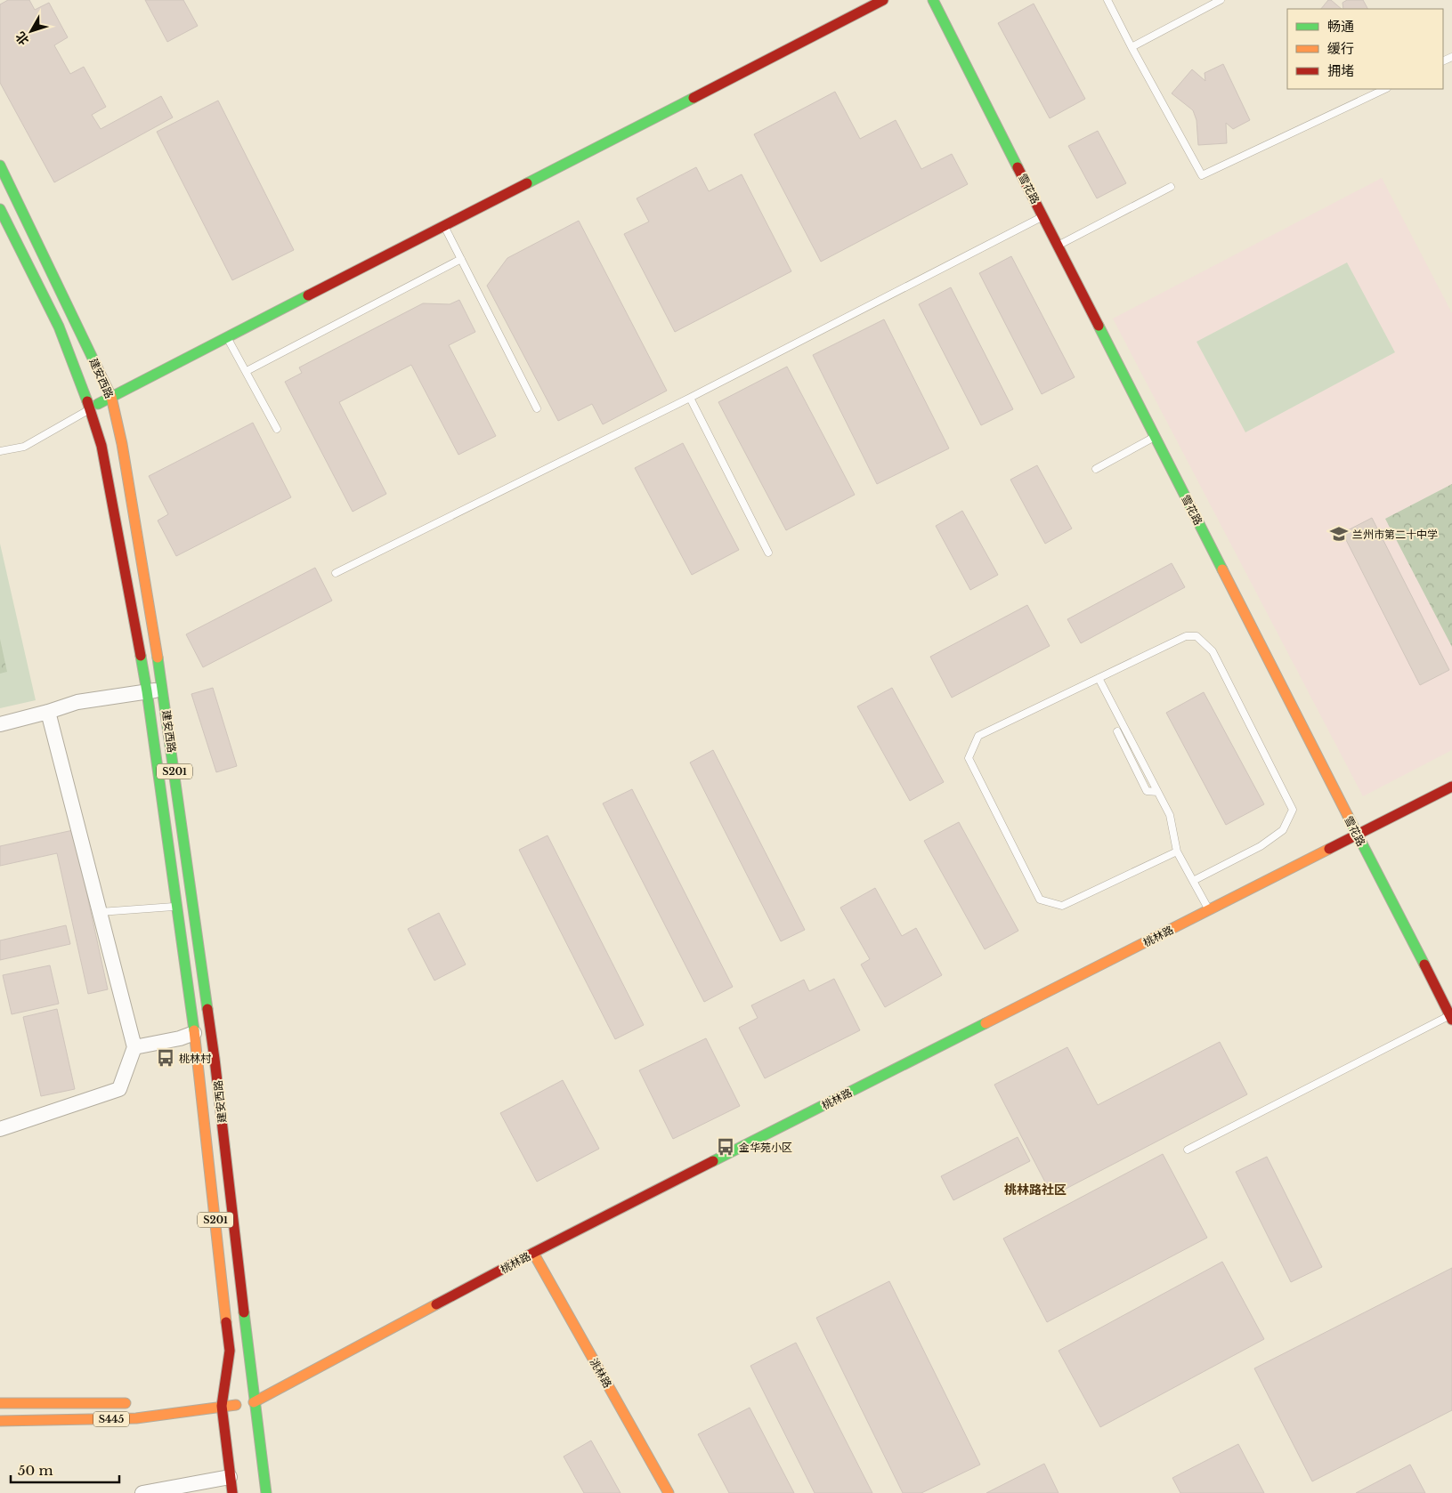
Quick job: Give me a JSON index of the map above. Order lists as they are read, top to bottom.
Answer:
{
  "streets": {
    "street": [
      "雪花路",
      "建安西路",
      "S201",
      "桃林路",
      "洮林路",
      "S445"
    ]
  },
  "crossings": [
    ["雪花路", "桃林路"],
    ["建安西路", "S201"],
    ["建安西路", "桃林路"],
    ["建安西路", "S445"],
    ["S201", "桃林路"],
    ["S201", "S445"],
    ["桃林路", "洮林路"],
    ["桃林路", "S445"]
  ],
  "districts": ["桃林路社区"],
  "places": {
    "school or university": ["兰州市第二十中学"],
    "bus stop": ["桃林村", "金华苑小区"]
  },
  "legend": ["畅通", "缓行", "拥堵"],
  "scale_bar": "50 m",
  "north": "bottom left"
}
